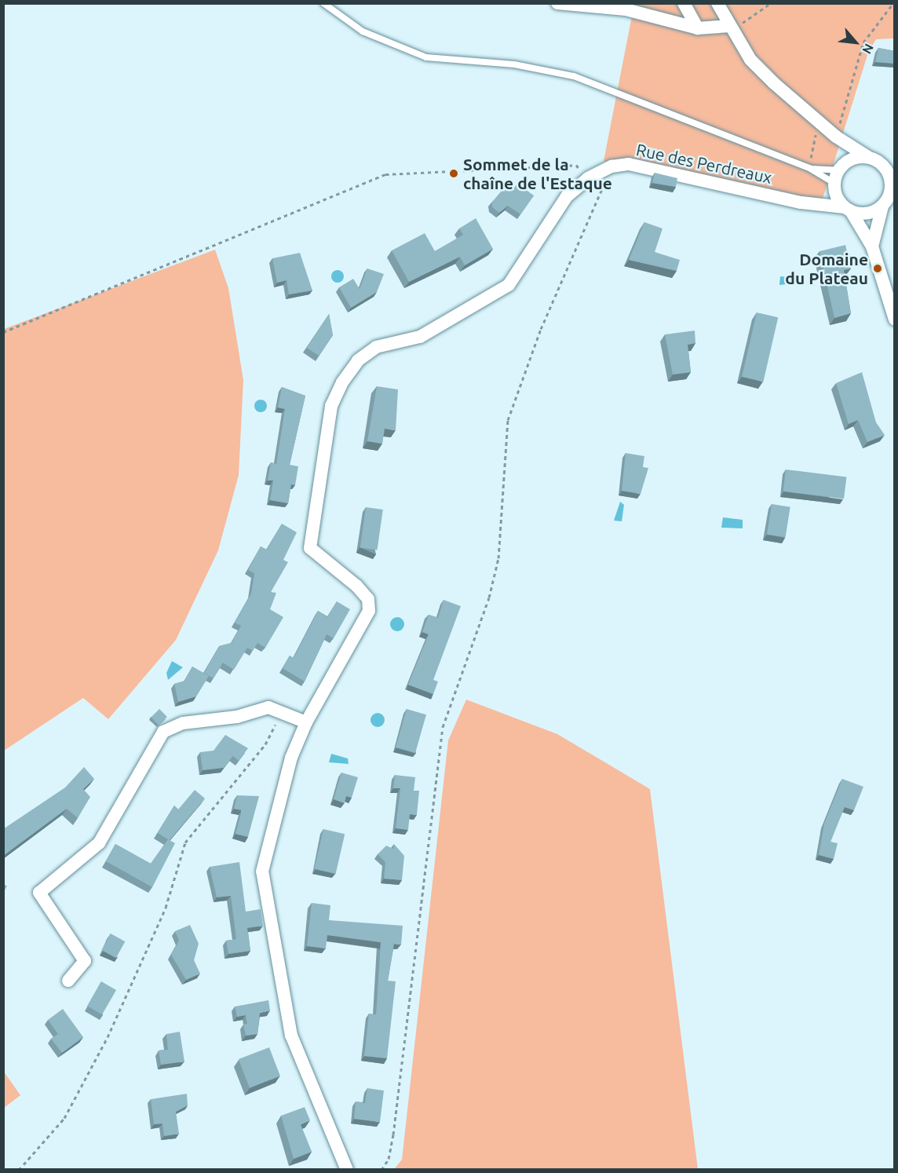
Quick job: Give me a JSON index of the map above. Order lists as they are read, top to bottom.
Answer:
{
  "streets": {
    "street": ["Rue des Perdreaux"]
  },
  "places": ["Sommet de la chaîne de l'Estaque", "Domaine du Plateau"],
  "north": "bottom right"
}
